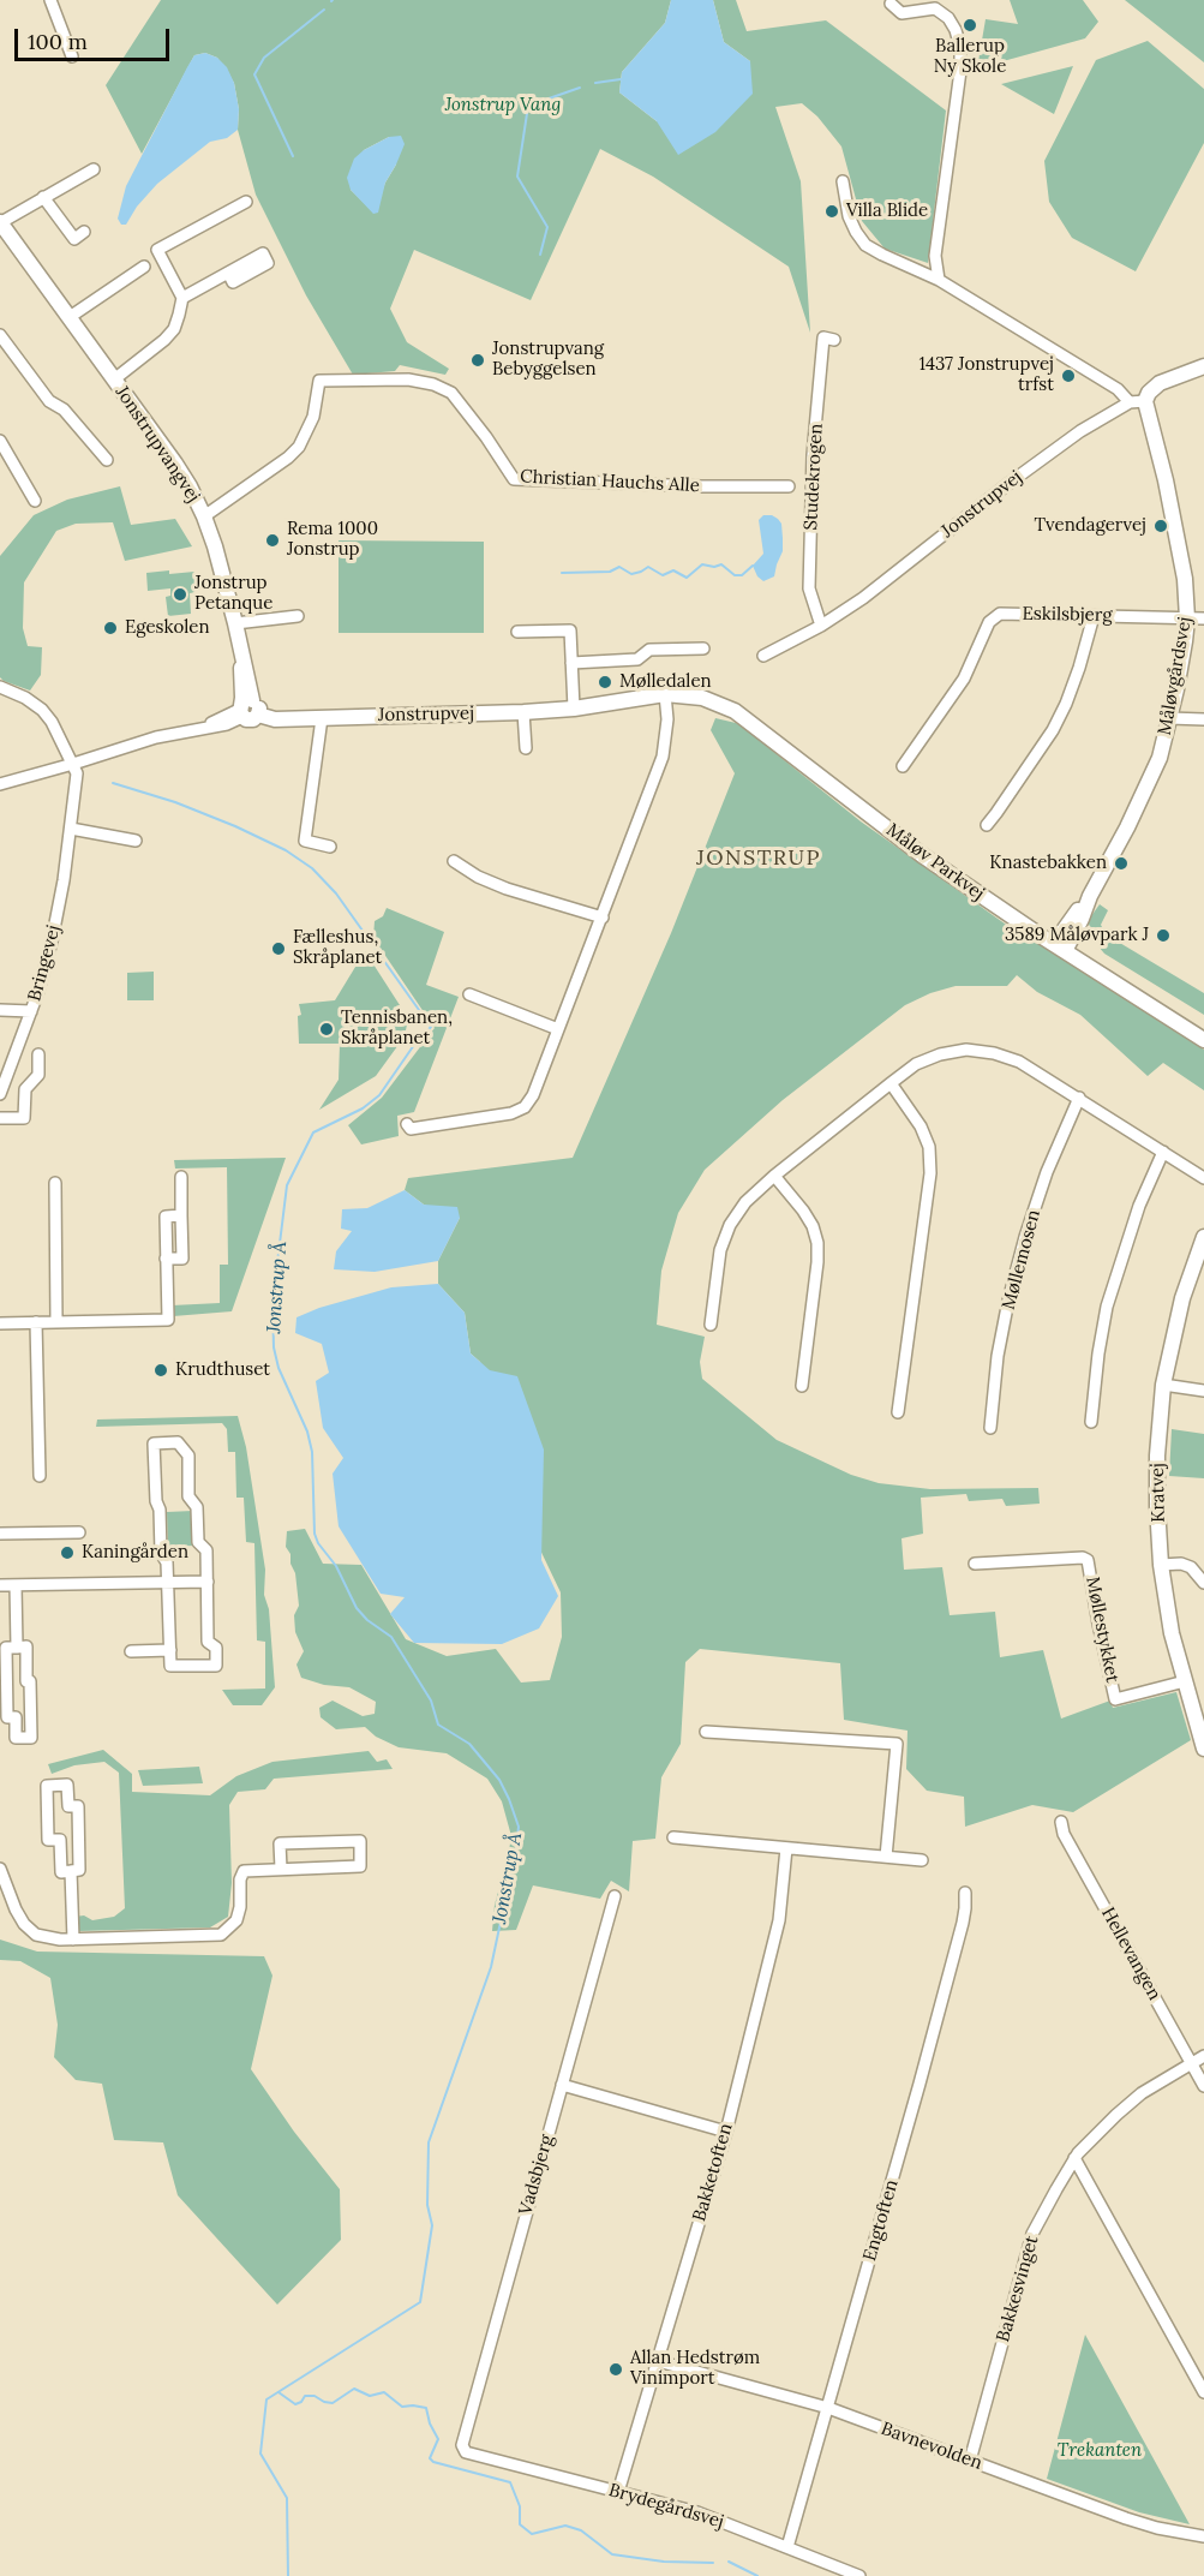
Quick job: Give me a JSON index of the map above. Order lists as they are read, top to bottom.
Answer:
{
  "streets": {
    "street": [
      "Jonstrupvangvej",
      "Studekrogen",
      "Christian Hauchs Alle",
      "Jonstrupvej",
      "Eskilsbjerg",
      "Måløvgårdsvej",
      "Måløv Parkvej",
      "Bringevej",
      "Møllemosen",
      "Kratvej",
      "Møllestykket",
      "Hellevangen",
      "Bakketoften",
      "Vadsbjerg",
      "Engtoften",
      "Bakkesvinget",
      "Bavnevolden",
      "Brydegårdsvej"
    ]
  },
  "crossings": [
    ["Jonstrupvangvej", "Christian Hauchs Alle"],
    ["Jonstrupvangvej", "Jonstrupvej"],
    ["Studekrogen", "Jonstrupvej"],
    ["Jonstrupvej", "Måløvgårdsvej"],
    ["Jonstrupvej", "Måløv Parkvej"],
    ["Eskilsbjerg", "Måløvgårdsvej"],
    ["Måløvgårdsvej", "Måløv Parkvej"],
    ["Kratvej", "Møllestykket"],
    ["Hellevangen", "Bakkesvinget"],
    ["Bakketoften", "Bavnevolden"],
    ["Bakketoften", "Brydegårdsvej"],
    ["Vadsbjerg", "Brydegårdsvej"],
    ["Engtoften", "Bavnevolden"],
    ["Engtoften", "Brydegårdsvej"],
    ["Bakkesvinget", "Bavnevolden"]
  ],
  "districts": ["JONSTRUP"],
  "water": ["Jonstrup Å"],
  "parks": ["Jonstrup Vang", "Trekanten"],
  "places": [
    "Ballerup Ny Skole",
    "Villa Blide",
    "Jonstrupvang Bebyggelsen",
    "1437 Jonstrupvej trfst",
    "Tvendagervej",
    "Rema 1000 Jonstrup",
    "Jonstrup Petanque",
    "Egeskolen",
    "Mølledalen",
    "Knastebakken",
    "3589 Måløvpark J",
    "Fælleshus, Skråplanet",
    "Tennisbanen, Skråplanet",
    "Krudthuset",
    "Kaningården",
    "Allan Hedstrøm Vinimport"
  ],
  "scale_bar": "100 m"
}
